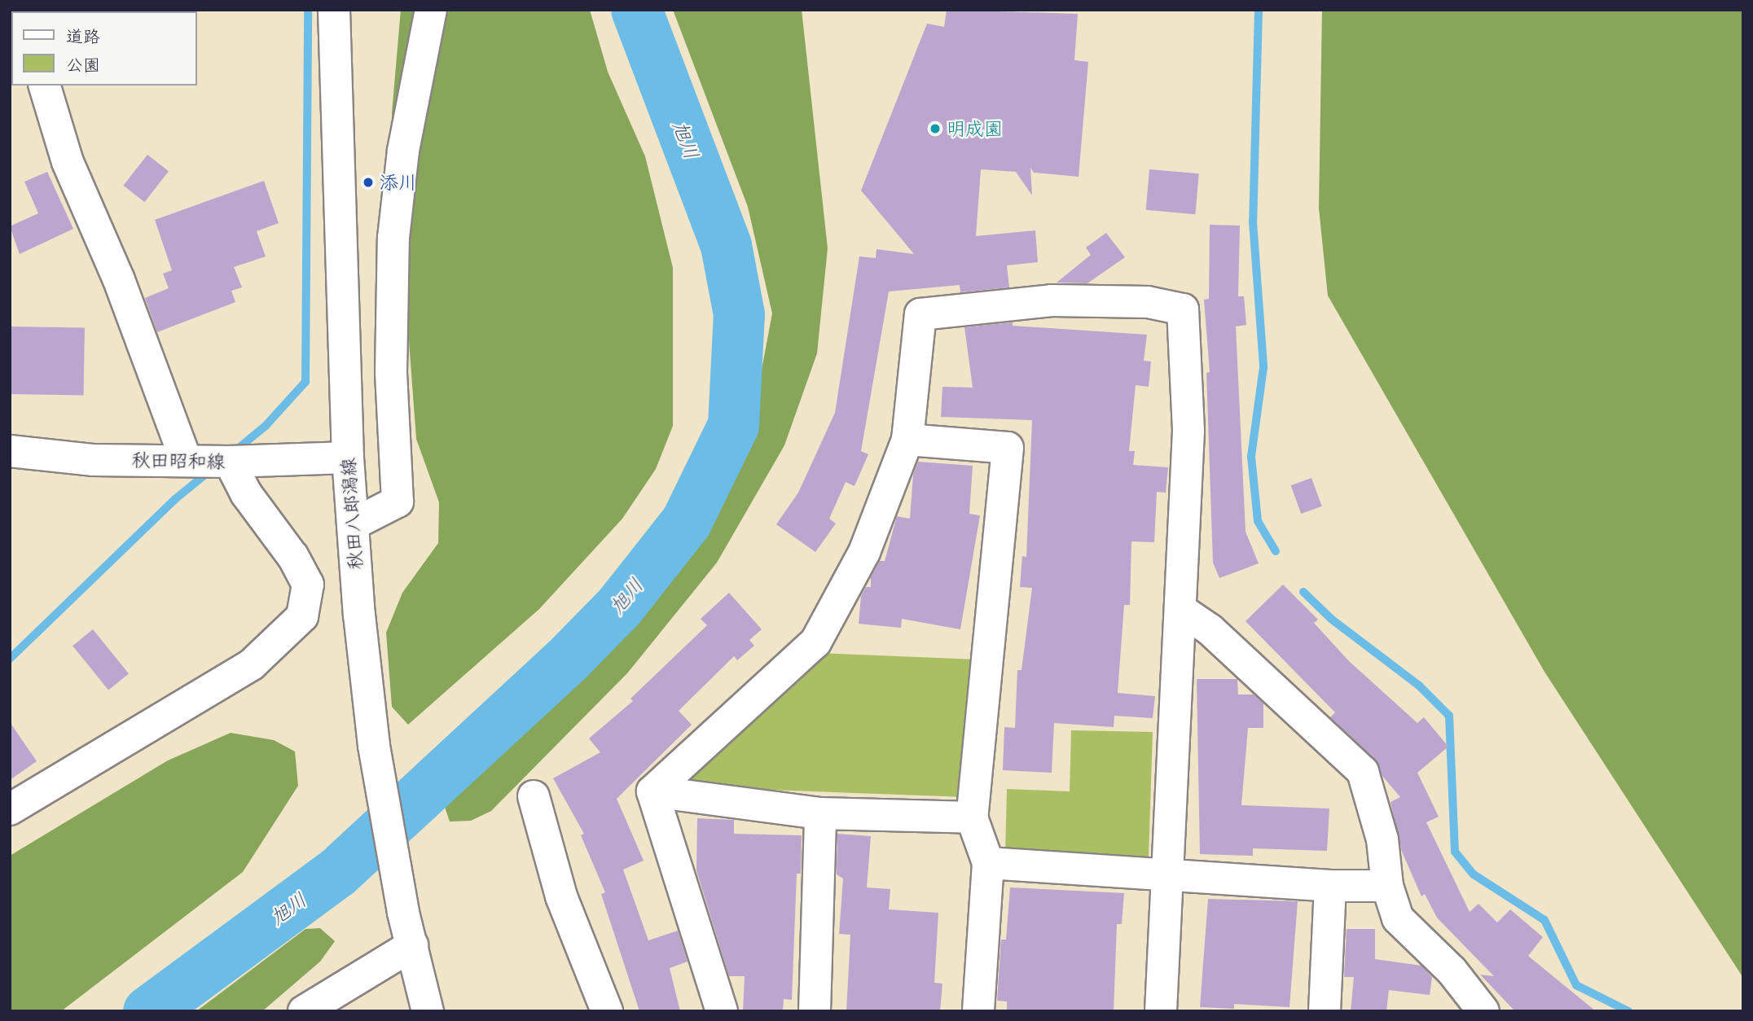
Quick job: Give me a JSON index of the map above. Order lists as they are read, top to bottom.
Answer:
{
  "streets": {
    "street": ["秋田昭和線", "秋田八郎潟線"]
  },
  "crossings": [
    ["秋田昭和線", "秋田八郎潟線"]
  ],
  "water": ["旭川"],
  "places": ["明成園", "添川"],
  "legend": ["道路", "公園"]
}
